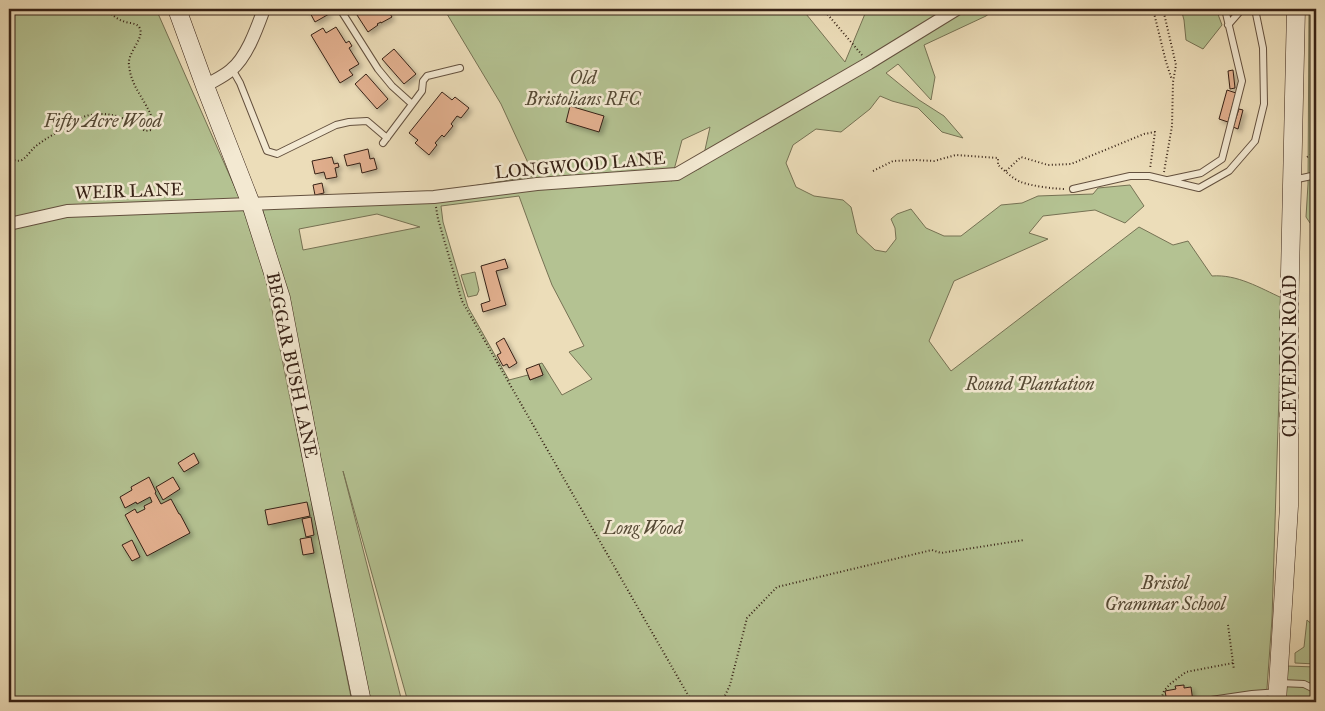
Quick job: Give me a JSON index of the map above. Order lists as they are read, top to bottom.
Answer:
{
  "streets": {
    "main road": ["CLEVEDON ROAD", "BEGGAR BUSH LANE"],
    "street": ["LONGWOOD LANE", "WEIR LANE"]
  },
  "crossings": [
    ["LONGWOOD LANE", "WEIR LANE"],
    ["LONGWOOD LANE", "BEGGAR BUSH LANE"],
    ["WEIR LANE", "BEGGAR BUSH LANE"]
  ],
  "parks": [
    "Old Bristolians RFC",
    "Fifty Acre Wood",
    "Round Plantation",
    "Long Wood",
    "Bristol Grammar School"
  ]
}
